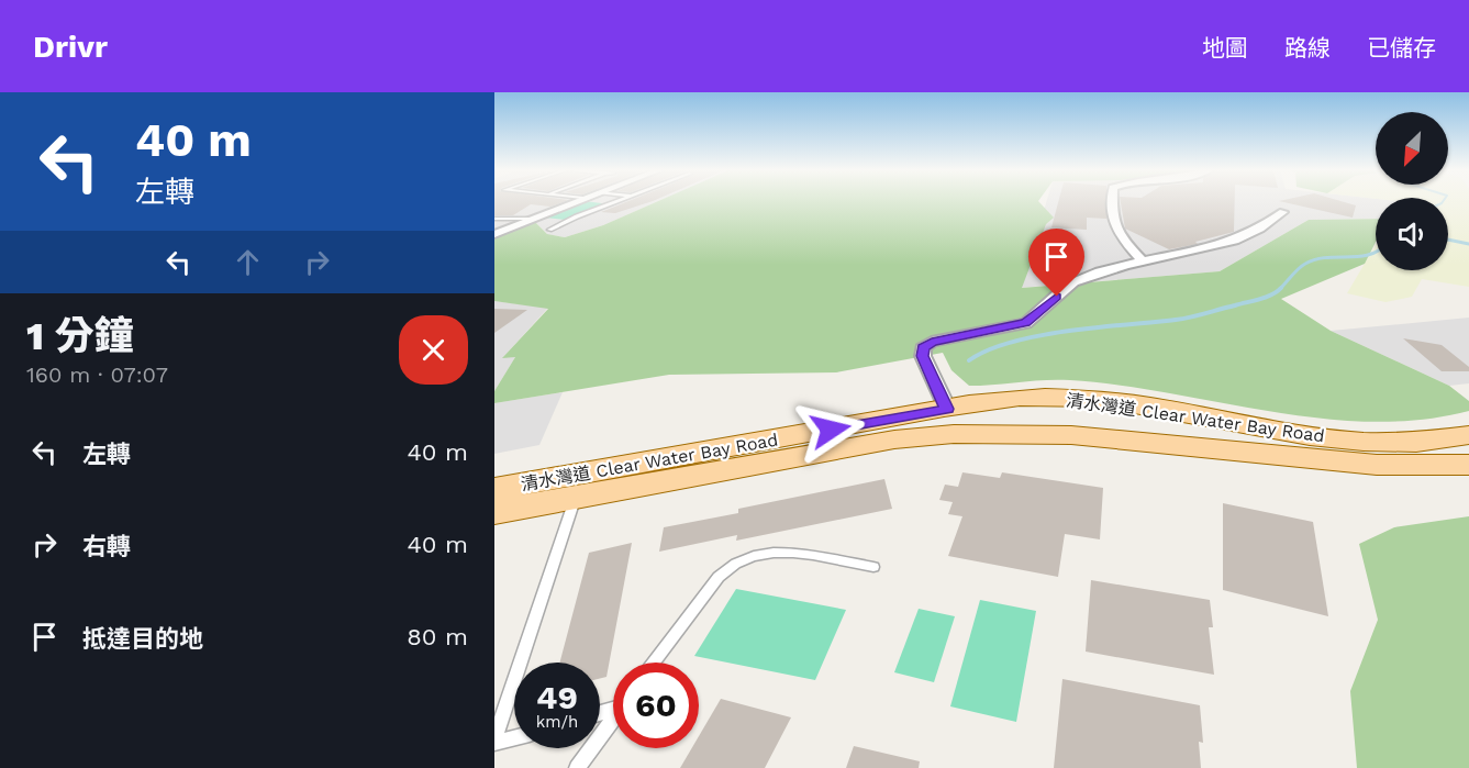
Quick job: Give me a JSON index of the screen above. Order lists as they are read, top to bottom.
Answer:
{
  "streets": {
    "main road": ["清水灣道 Clear Water Bay Road"]
  },
  "north": "bottom left",
  "page": {
    "header": "Drivr",
    "nav": ["地圖", "路線", "已儲存"],
    "turn": ["40 m", "左轉"],
    "heading": ["1 分鐘", "160 m · 07:07"],
    "list": [
      {
        "name": "左轉",
        "value": "40 m"
      },
      {
        "name": "右轉",
        "value": "40 m"
      },
      {
        "name": "抵達目的地",
        "value": "80 m"
      }
    ],
    "speed": "49 km/h",
    "limit": "60"
  }
}
